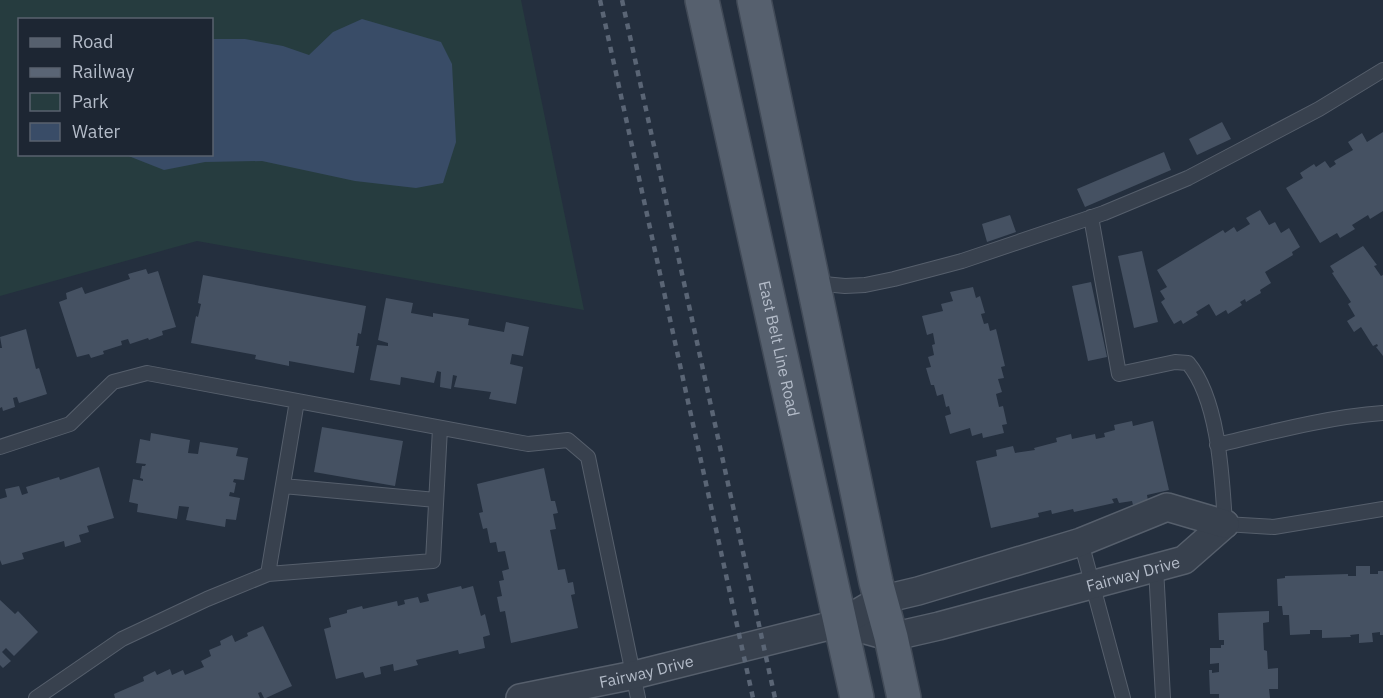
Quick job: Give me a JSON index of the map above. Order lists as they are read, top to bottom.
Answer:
{
  "streets": {
    "main road": ["East Belt Line Road"],
    "street": ["Fairway Drive"]
  },
  "crossings": [
    ["East Belt Line Road", "Fairway Drive"]
  ],
  "legend": [
    "Road",
    "Railway",
    "Park",
    "Water"
  ]
}
